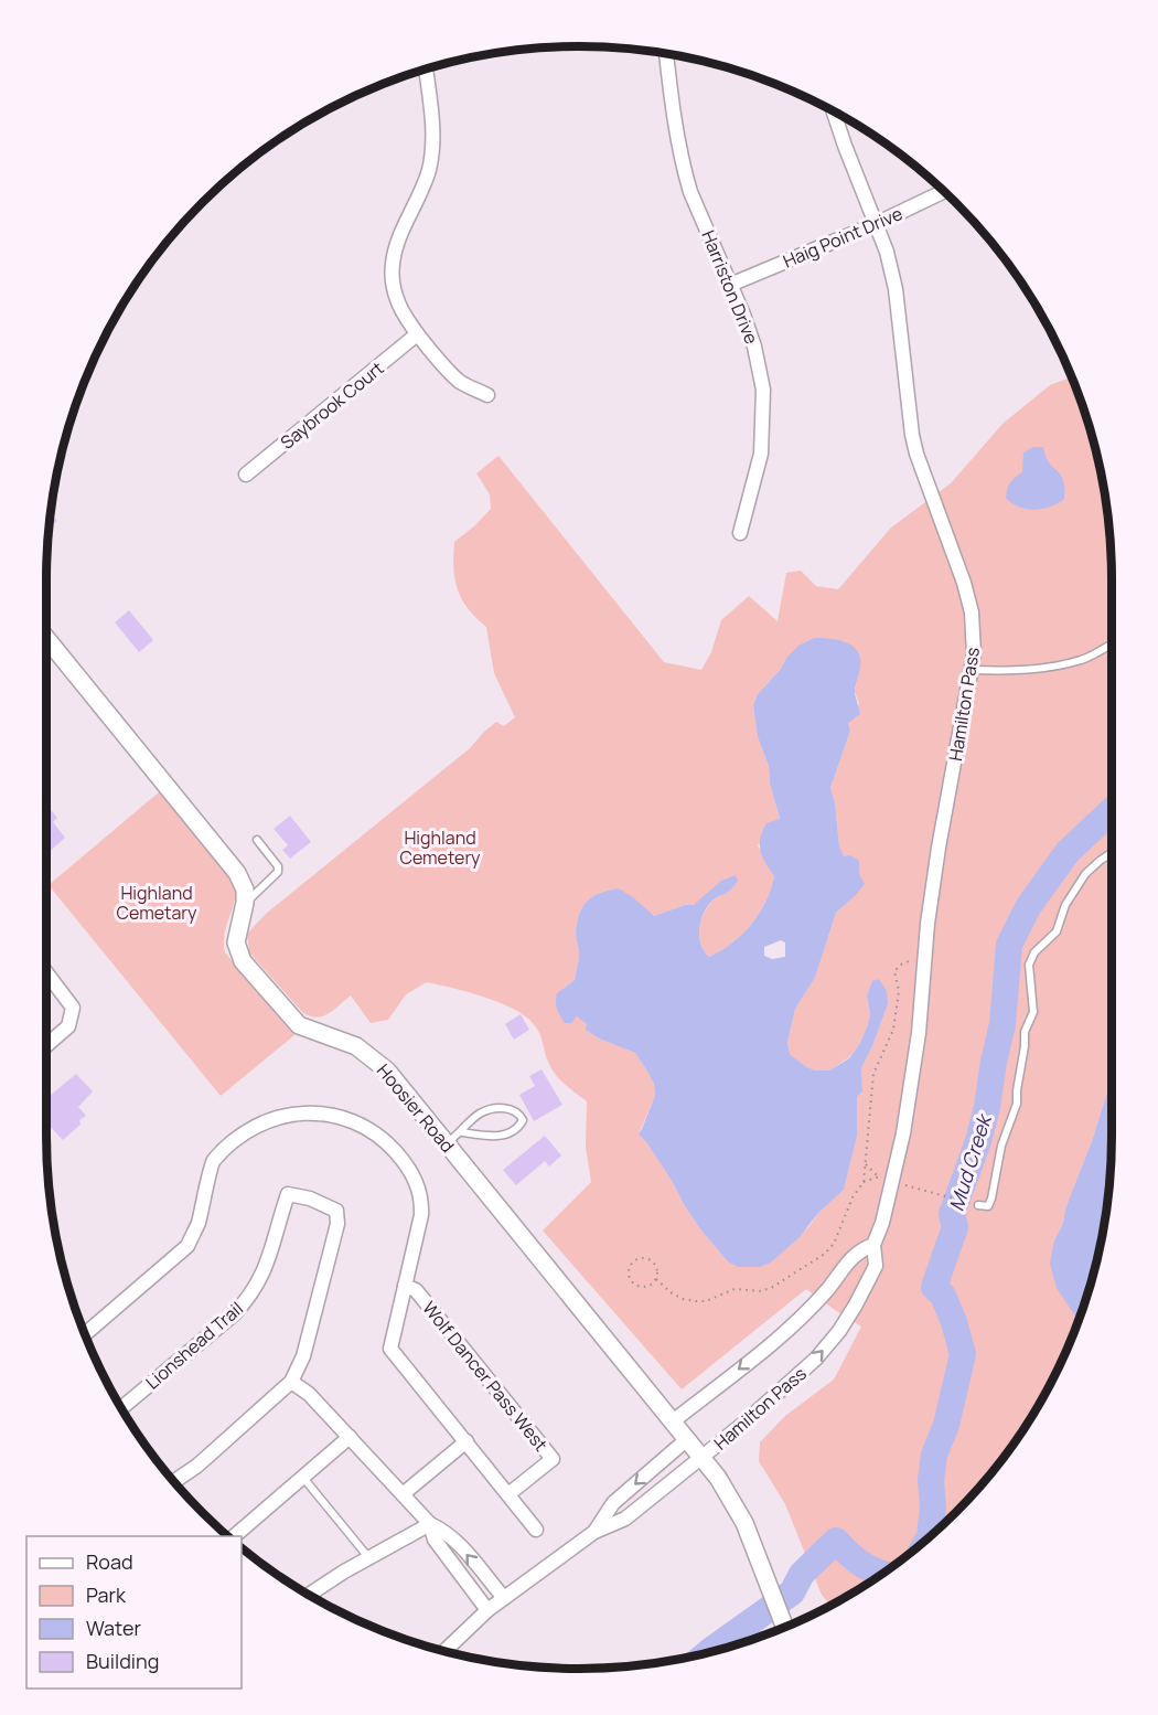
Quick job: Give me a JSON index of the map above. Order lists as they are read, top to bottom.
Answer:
{
  "streets": {
    "street": [
      "Haig Point Drive",
      "Harriston Drive",
      "Saybrook Court",
      "Hamilton Pass",
      "Hoosier Road",
      "Lionshead Trail",
      "Wolf Dancer Pass West"
    ]
  },
  "crossings": [
    ["Haig Point Drive", "Harriston Drive"],
    ["Haig Point Drive", "Hamilton Pass"],
    ["Hamilton Pass", "Hoosier Road"]
  ],
  "water": ["Mud Creek"],
  "parks": ["Highland Cemetery", "Highland Cemetary"],
  "legend": [
    "Road",
    "Park",
    "Water",
    "Building"
  ]
}
